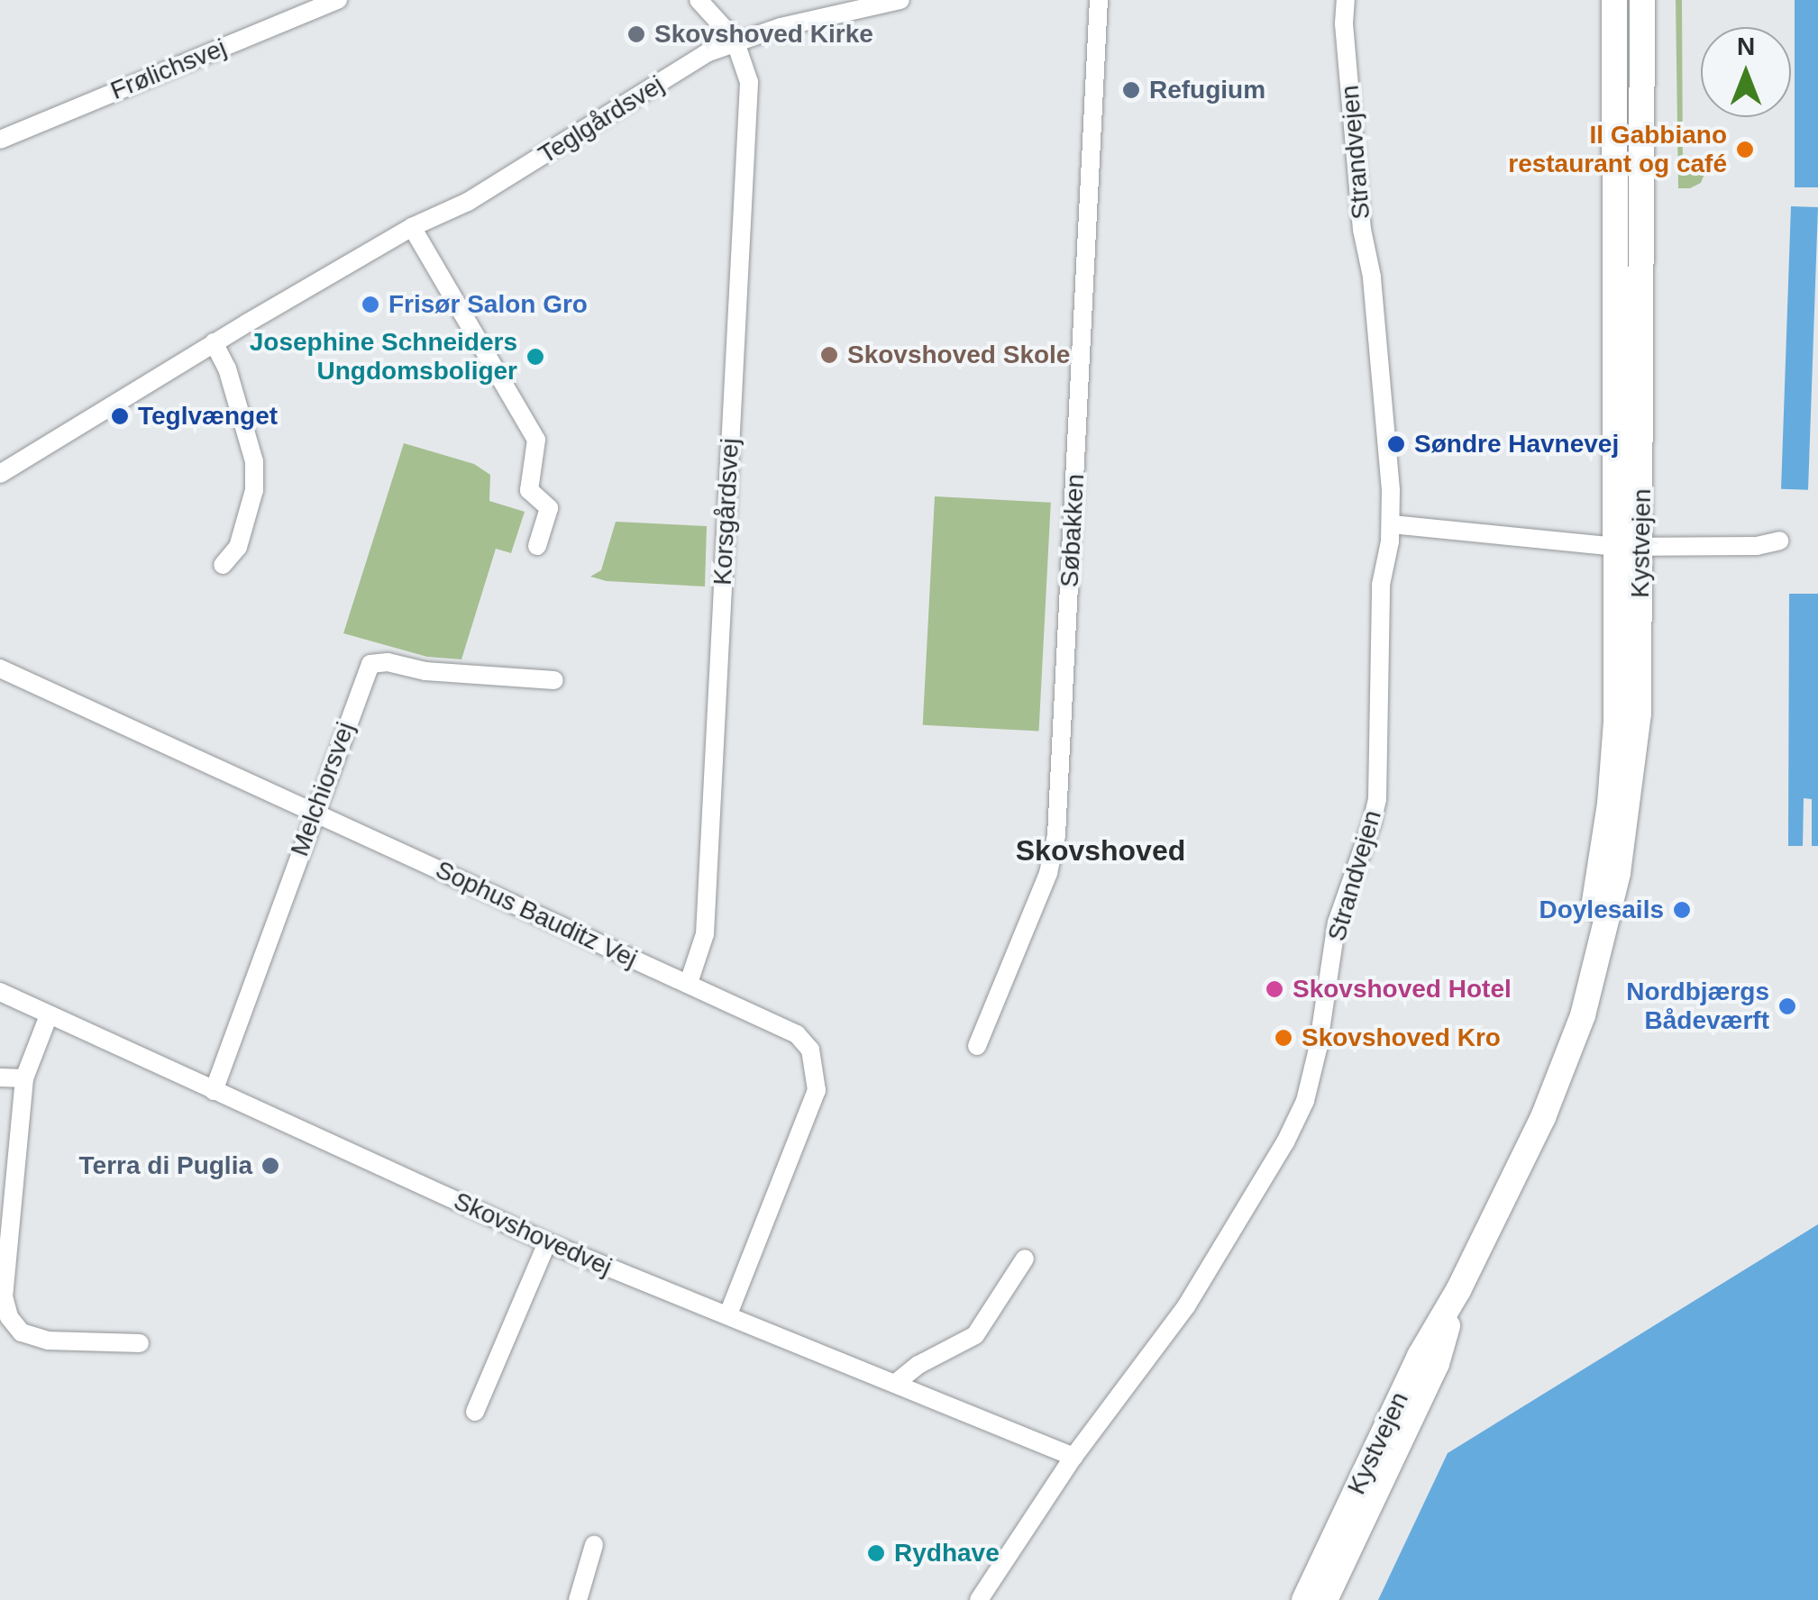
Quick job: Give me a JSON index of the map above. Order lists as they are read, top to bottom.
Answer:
{
  "streets": {
    "main road": ["Kystvejen"],
    "street": [
      "Frølichsvej",
      "Teglgårdsvej",
      "Strandvejen",
      "Korsgårdsvej",
      "Søbakken",
      "Melchiorsvej",
      "Sophus Bauditz Vej",
      "Skovshovedvej"
    ]
  },
  "crossings": [
    ["Teglgårdsvej", "Korsgårdsvej"],
    ["Strandvejen", "Skovshovedvej"],
    ["Korsgårdsvej", "Sophus Bauditz Vej"],
    ["Melchiorsvej", "Sophus Bauditz Vej"],
    ["Melchiorsvej", "Skovshovedvej"],
    ["Sophus Bauditz Vej", "Skovshovedvej"]
  ],
  "districts": ["Skovshoved"],
  "places": [
    "Skovshoved Kirke",
    "Refugium",
    "Il Gabbiano restaurant og café",
    "Frisør Salon Gro",
    "Skovshoved Skole",
    "Josephine Schneiders Ungdomsboliger",
    "Teglvænget",
    "Søndre Havnevej",
    "Doylesails",
    "Skovshoved Hotel",
    "Nordbjærgs Bådeværft",
    "Skovshoved Kro",
    "Terra di Puglia",
    "Rydhave"
  ],
  "north": "top"
}
